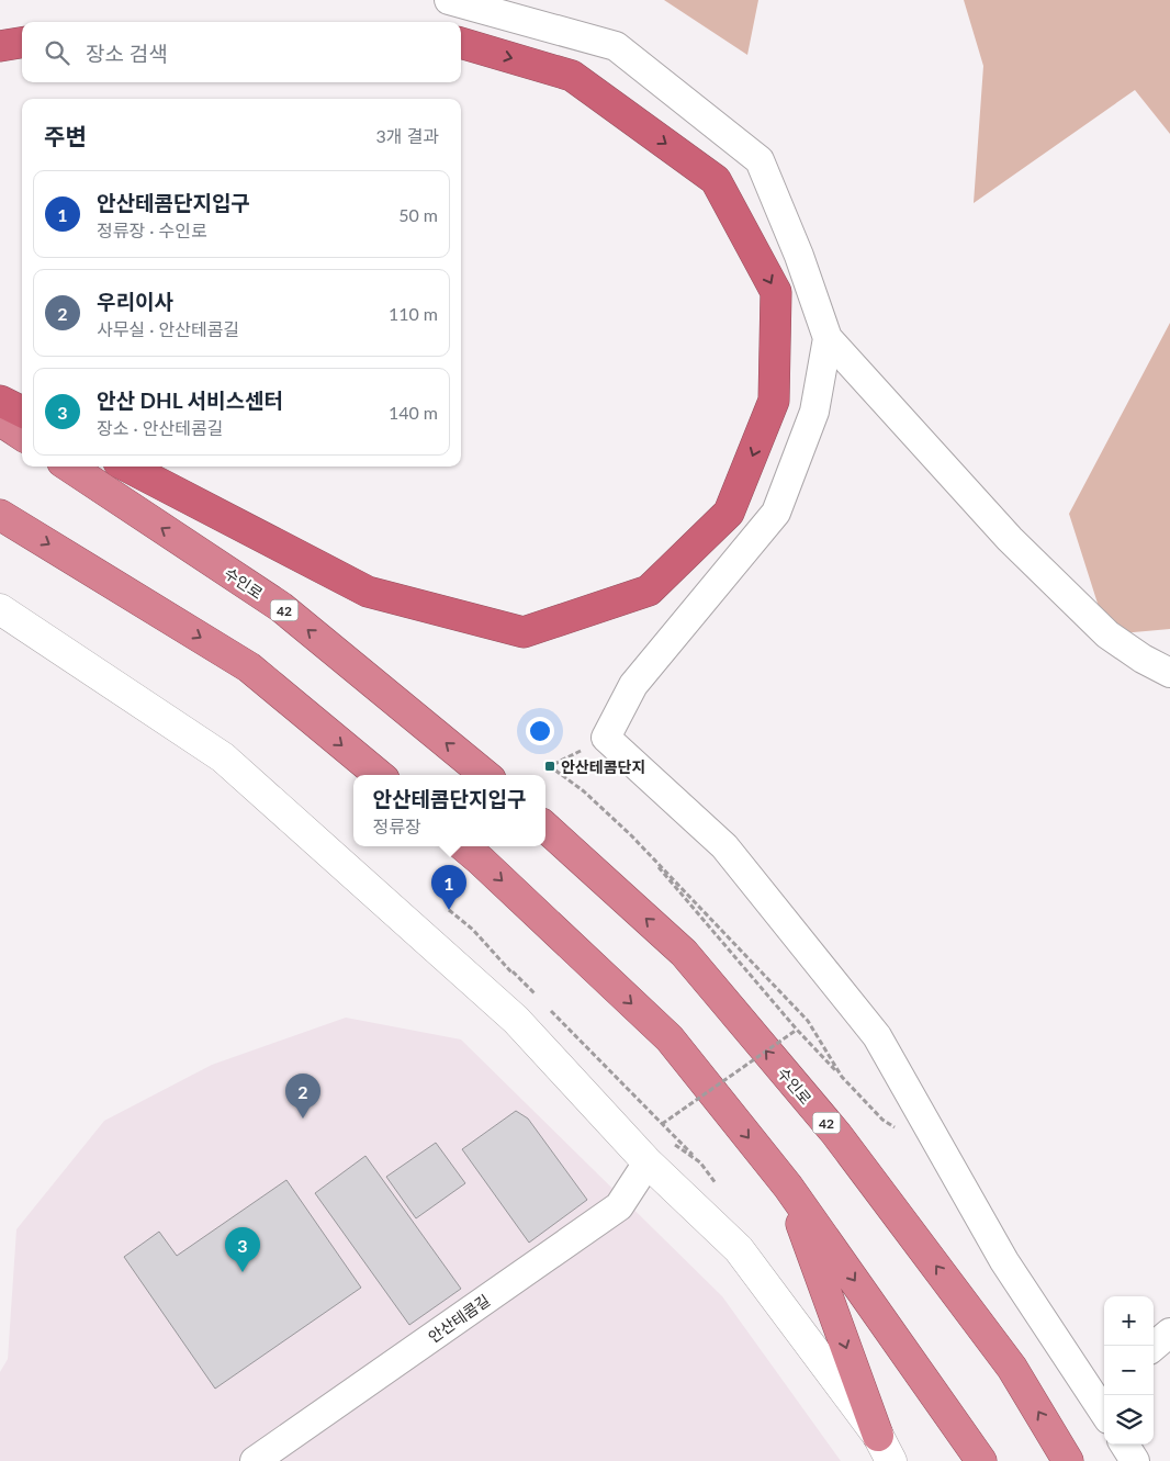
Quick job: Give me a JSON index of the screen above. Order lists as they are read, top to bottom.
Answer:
{
  "streets": {
    "highway": ["수인로", "42"],
    "street": ["안산테콤길"]
  },
  "places": {
    "transit": ["안산테콤단지"]
  },
  "page": {
    "search": "장소 검색",
    "heading": ["주변", "3개 결과"],
    "list": [
      {
        "mark": "1",
        "name": "안산테콤단지입구",
        "note": "정류장 · 수인로",
        "value": "50 m"
      },
      {
        "mark": "2",
        "name": "우리이사",
        "note": "사무실 · 안산테콤길",
        "value": "110 m"
      },
      {
        "mark": "3",
        "name": "안산 DHL 서비스센터",
        "note": "장소 · 안산테콤길",
        "value": "140 m"
      }
    ],
    "popup": ["안산테콤단지입구", "정류장"],
    "pins": ["1", "2", "3"],
    "map_buttons": ["+", "−"]
  }
}
